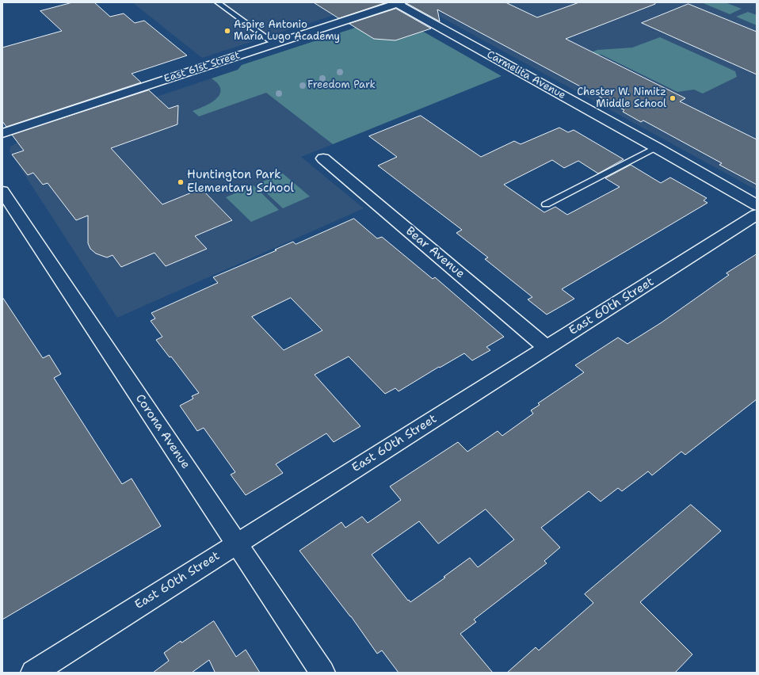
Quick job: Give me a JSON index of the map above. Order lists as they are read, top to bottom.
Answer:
{
  "streets": {
    "street": [
      "East 61st Street",
      "Carmelita Avenue",
      "Bear Avenue",
      "East 60th Street",
      "Corona Avenue"
    ]
  },
  "crossings": [
    ["East 61st Street", "Carmelita Avenue"],
    ["Bear Avenue", "East 60th Street"],
    ["East 60th Street", "Corona Avenue"]
  ],
  "parks": ["Freedom Park"],
  "places": ["Aspire Antonio María Lugo Academy", "Chester W. Nimitz Middle School", "Huntington Park Elementary School"]
}
